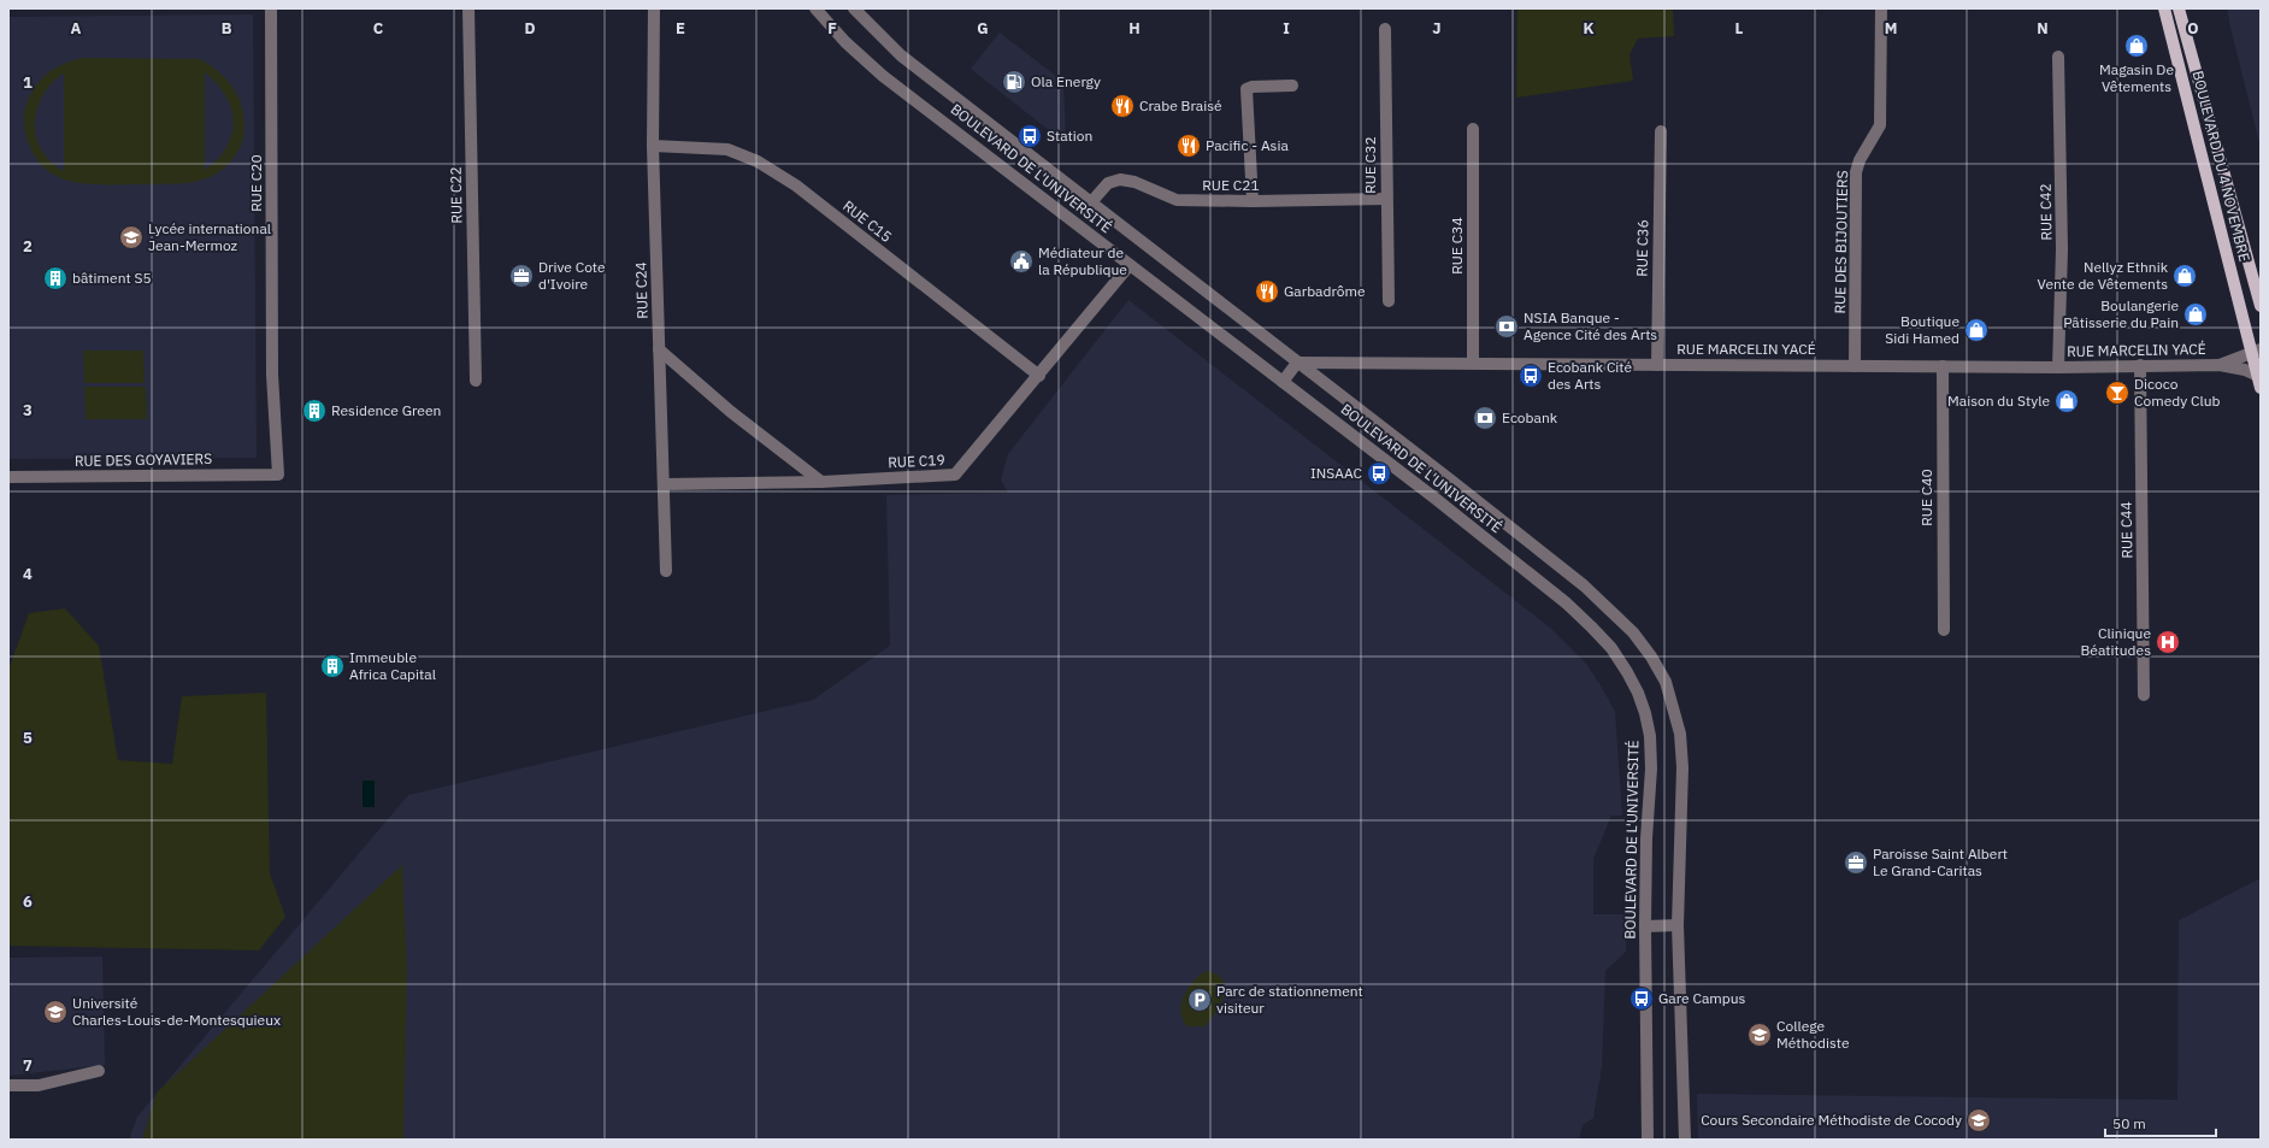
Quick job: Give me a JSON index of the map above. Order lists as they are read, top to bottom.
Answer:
{
  "streets": {
    "main road": ["BOULEVARD DU 4 NOVEMBRE"],
    "street": [
      "RUE C32",
      "BOULEVARD DE L'UNIVERSITÉ",
      "RUE C20",
      "RUE C21",
      "RUE C22",
      "RUE C42",
      "RUE C15",
      "RUE DES BIJOUTIERS",
      "RUE C34",
      "RUE C36",
      "RUE C24",
      "RUE MARCELIN YACÉ",
      "RUE DES GOYAVIERS",
      "RUE C19",
      "RUE C40",
      "RUE C44"
    ]
  },
  "crossings": [
    ["RUE C32", "RUE C21"],
    ["BOULEVARD DU 4 NOVEMBRE", "RUE MARCELIN YACÉ"],
    ["BOULEVARD DE L'UNIVERSITÉ", "RUE C21"],
    ["BOULEVARD DE L'UNIVERSITÉ", "RUE MARCELIN YACÉ"],
    ["BOULEVARD DE L'UNIVERSITÉ", "RUE C19"],
    ["RUE C20", "RUE DES GOYAVIERS"],
    ["RUE C42", "RUE MARCELIN YACÉ"],
    ["RUE C15", "RUE C24"],
    ["RUE C15", "RUE C19"],
    ["RUE DES BIJOUTIERS", "RUE MARCELIN YACÉ"],
    ["RUE C34", "RUE MARCELIN YACÉ"],
    ["RUE C36", "RUE MARCELIN YACÉ"],
    ["RUE C24", "RUE C19"],
    ["RUE MARCELIN YACÉ", "RUE C40"],
    ["RUE MARCELIN YACÉ", "RUE C44"]
  ],
  "places": {
    "shop": [
      "Magasin De Vêtements",
      "Nellyz Ethnik Vente de Vêtements",
      "Boulangerie Pâtisserie du Pain",
      "Boutique Sidi Hamed",
      "Maison du Style"
    ],
    "fuel station": ["Ola Energy"],
    "restaurant": ["Crabe Braisé", "Pacific - Asia", "Garbadrôme"],
    "bus stop": [
      "Station",
      "Ecobank Cité des Arts",
      "INSAAC",
      "Gare Campus"
    ],
    "school or university": [
      "Lycée international Jean-Mermoz",
      "Université Charles-Louis-de-Montesquieux",
      "College Méthodiste",
      "Cours Secondaire Méthodiste de Cocody"
    ],
    "public building": ["Médiateur de la République"],
    "office": ["Drive Cote d'Ivoire", "Paroisse Saint Albert Le Grand-Caritas"],
    "building": ["bâtiment S5", "Residence Green", "Immeuble Africa Capital"],
    "bank": ["NSIA Banque - Agence Cité des Arts", "Ecobank"],
    "bar": ["Dicoco Comedy Club"],
    "hospital": ["Clinique Béatitudes"],
    "parking": ["Parc de stationnement visiteur"]
  },
  "scale_bar": "50 m",
  "grid": {
    "columns": [
      "A",
      "B",
      "C",
      "D",
      "E",
      "F",
      "G",
      "H",
      "I",
      "J",
      "K",
      "L",
      "M",
      "N",
      "O"
    ],
    "rows": [
      "1",
      "2",
      "3",
      "4",
      "5",
      "6",
      "7"
    ]
  }
}
